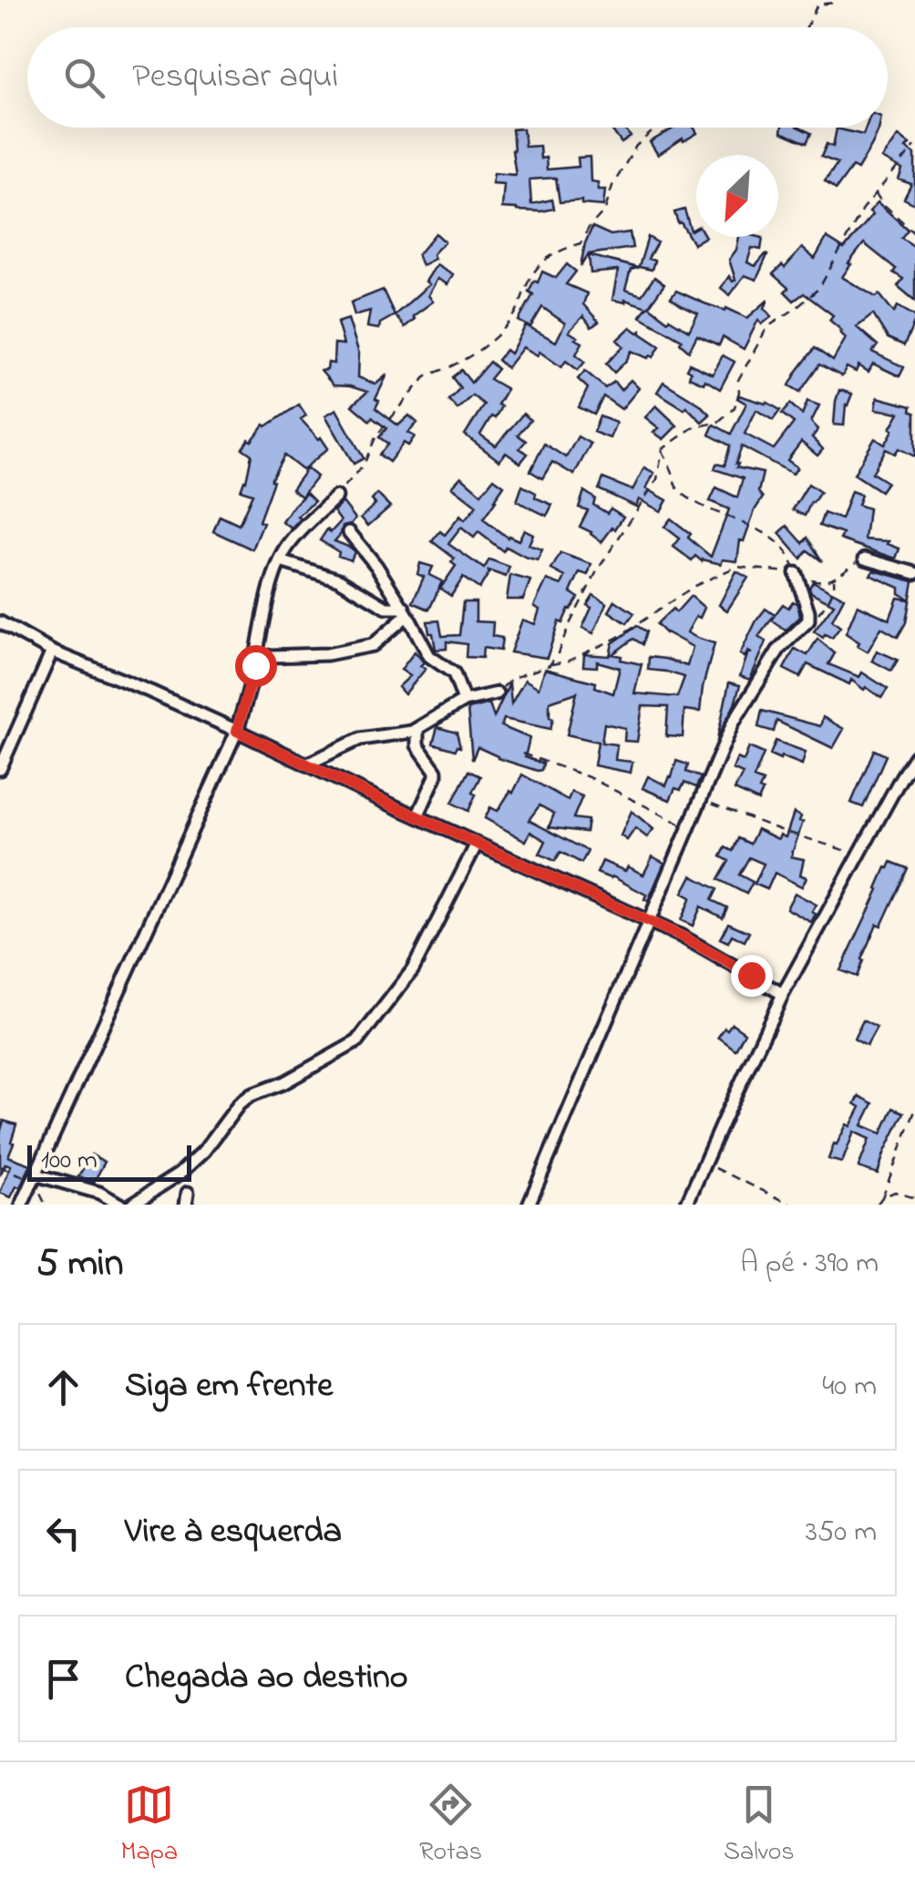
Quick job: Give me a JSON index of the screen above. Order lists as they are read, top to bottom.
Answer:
{
  "scale_bar": "100 m",
  "north": "bottom left",
  "page": {
    "search": "Pesquisar aqui",
    "scale": "100 m",
    "heading": ["5 min", "A pé · 390 m"],
    "list": [
      ["Siga em frente", "40 m"],
      ["Vire à esquerda", "350 m"],
      "Chegada ao destino"
    ],
    "nav": ["Mapa", "Rotas", "Salvos"]
  }
}
